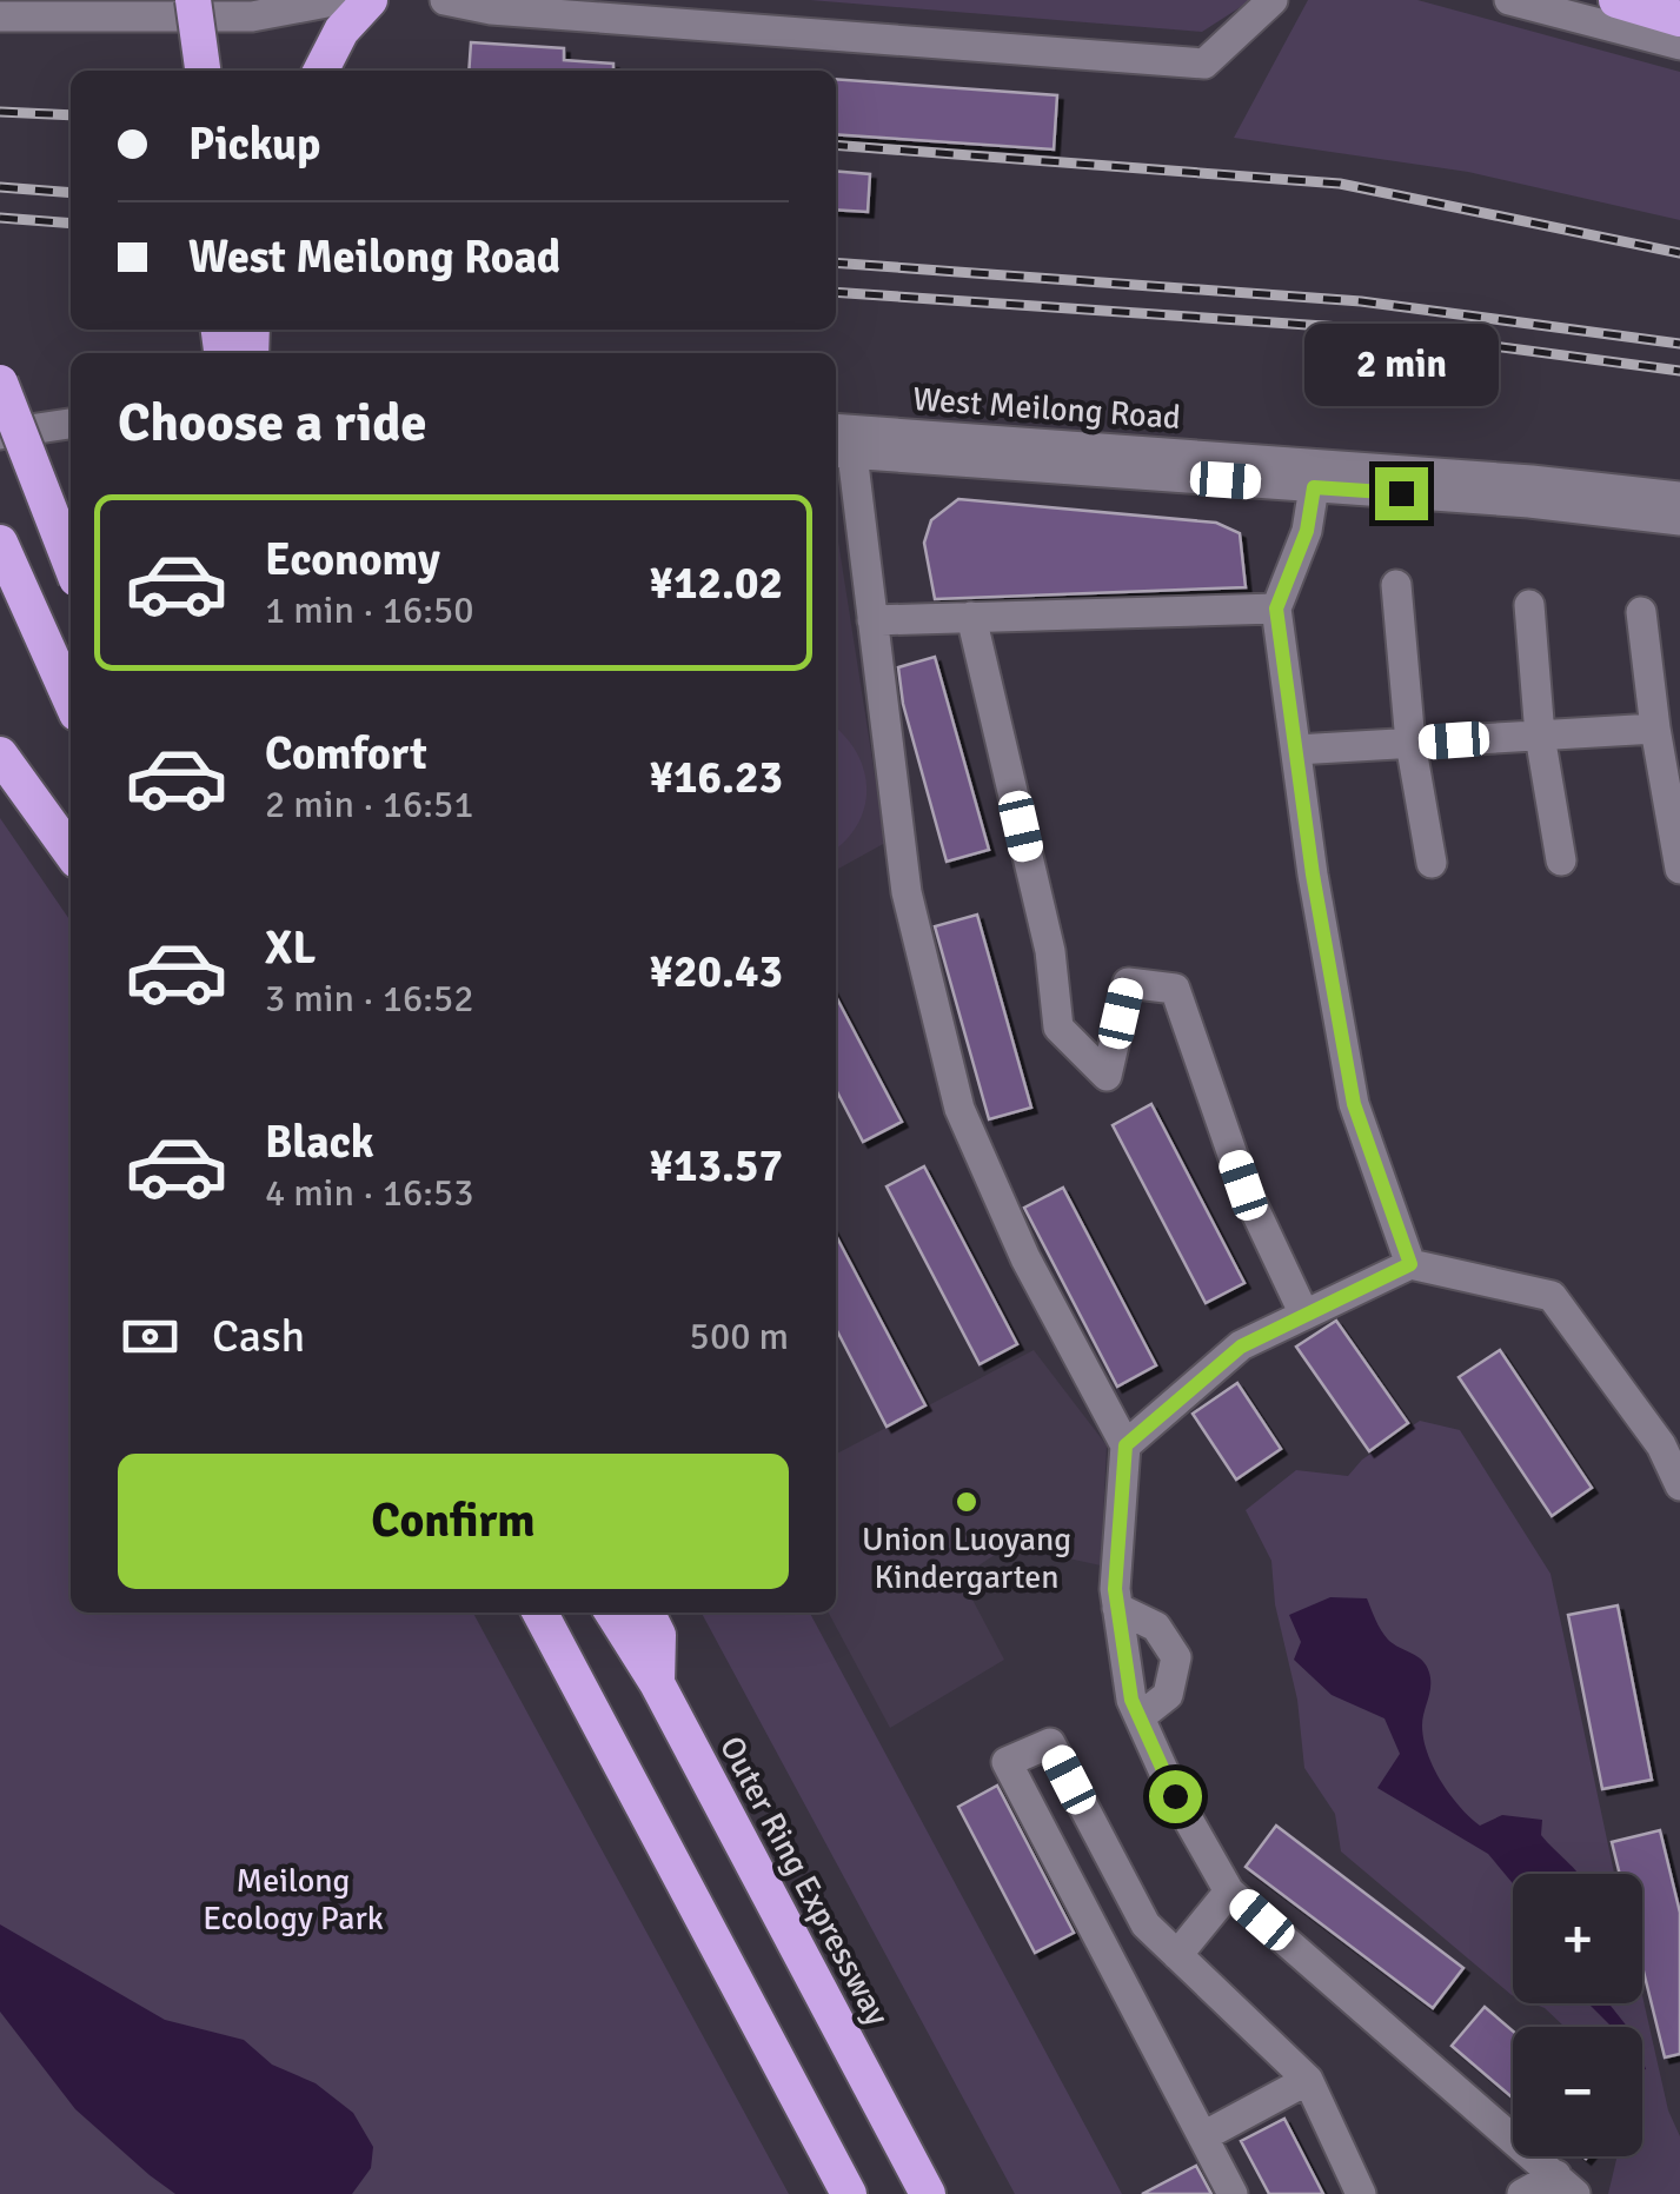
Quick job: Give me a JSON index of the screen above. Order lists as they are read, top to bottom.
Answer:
{
  "streets": {
    "highway": ["Outer Ring Expressway"],
    "street": ["West Meilong Road"]
  },
  "parks": ["Meilong Ecology Park"],
  "places": ["Union Luoyang Kindergarten"],
  "page": {
    "banner": ["Pickup", "West Meilong Road"],
    "bubble": "2 min",
    "heading": "Choose a ride",
    "list": [
      {
        "name": "Economy",
        "note": "1 min · 16:50",
        "value": "¥12.02"
      },
      {
        "name": "Comfort",
        "note": "2 min · 16:51",
        "value": "¥16.23"
      },
      {
        "name": "XL",
        "note": "3 min · 16:52",
        "value": "¥20.43"
      },
      {
        "name": "Black",
        "note": "4 min · 16:53",
        "value": "¥13.57"
      }
    ],
    "pay": ["Cash", "500 m"],
    "buttons": "Confirm",
    "map_buttons": ["+", "−"]
  }
}
